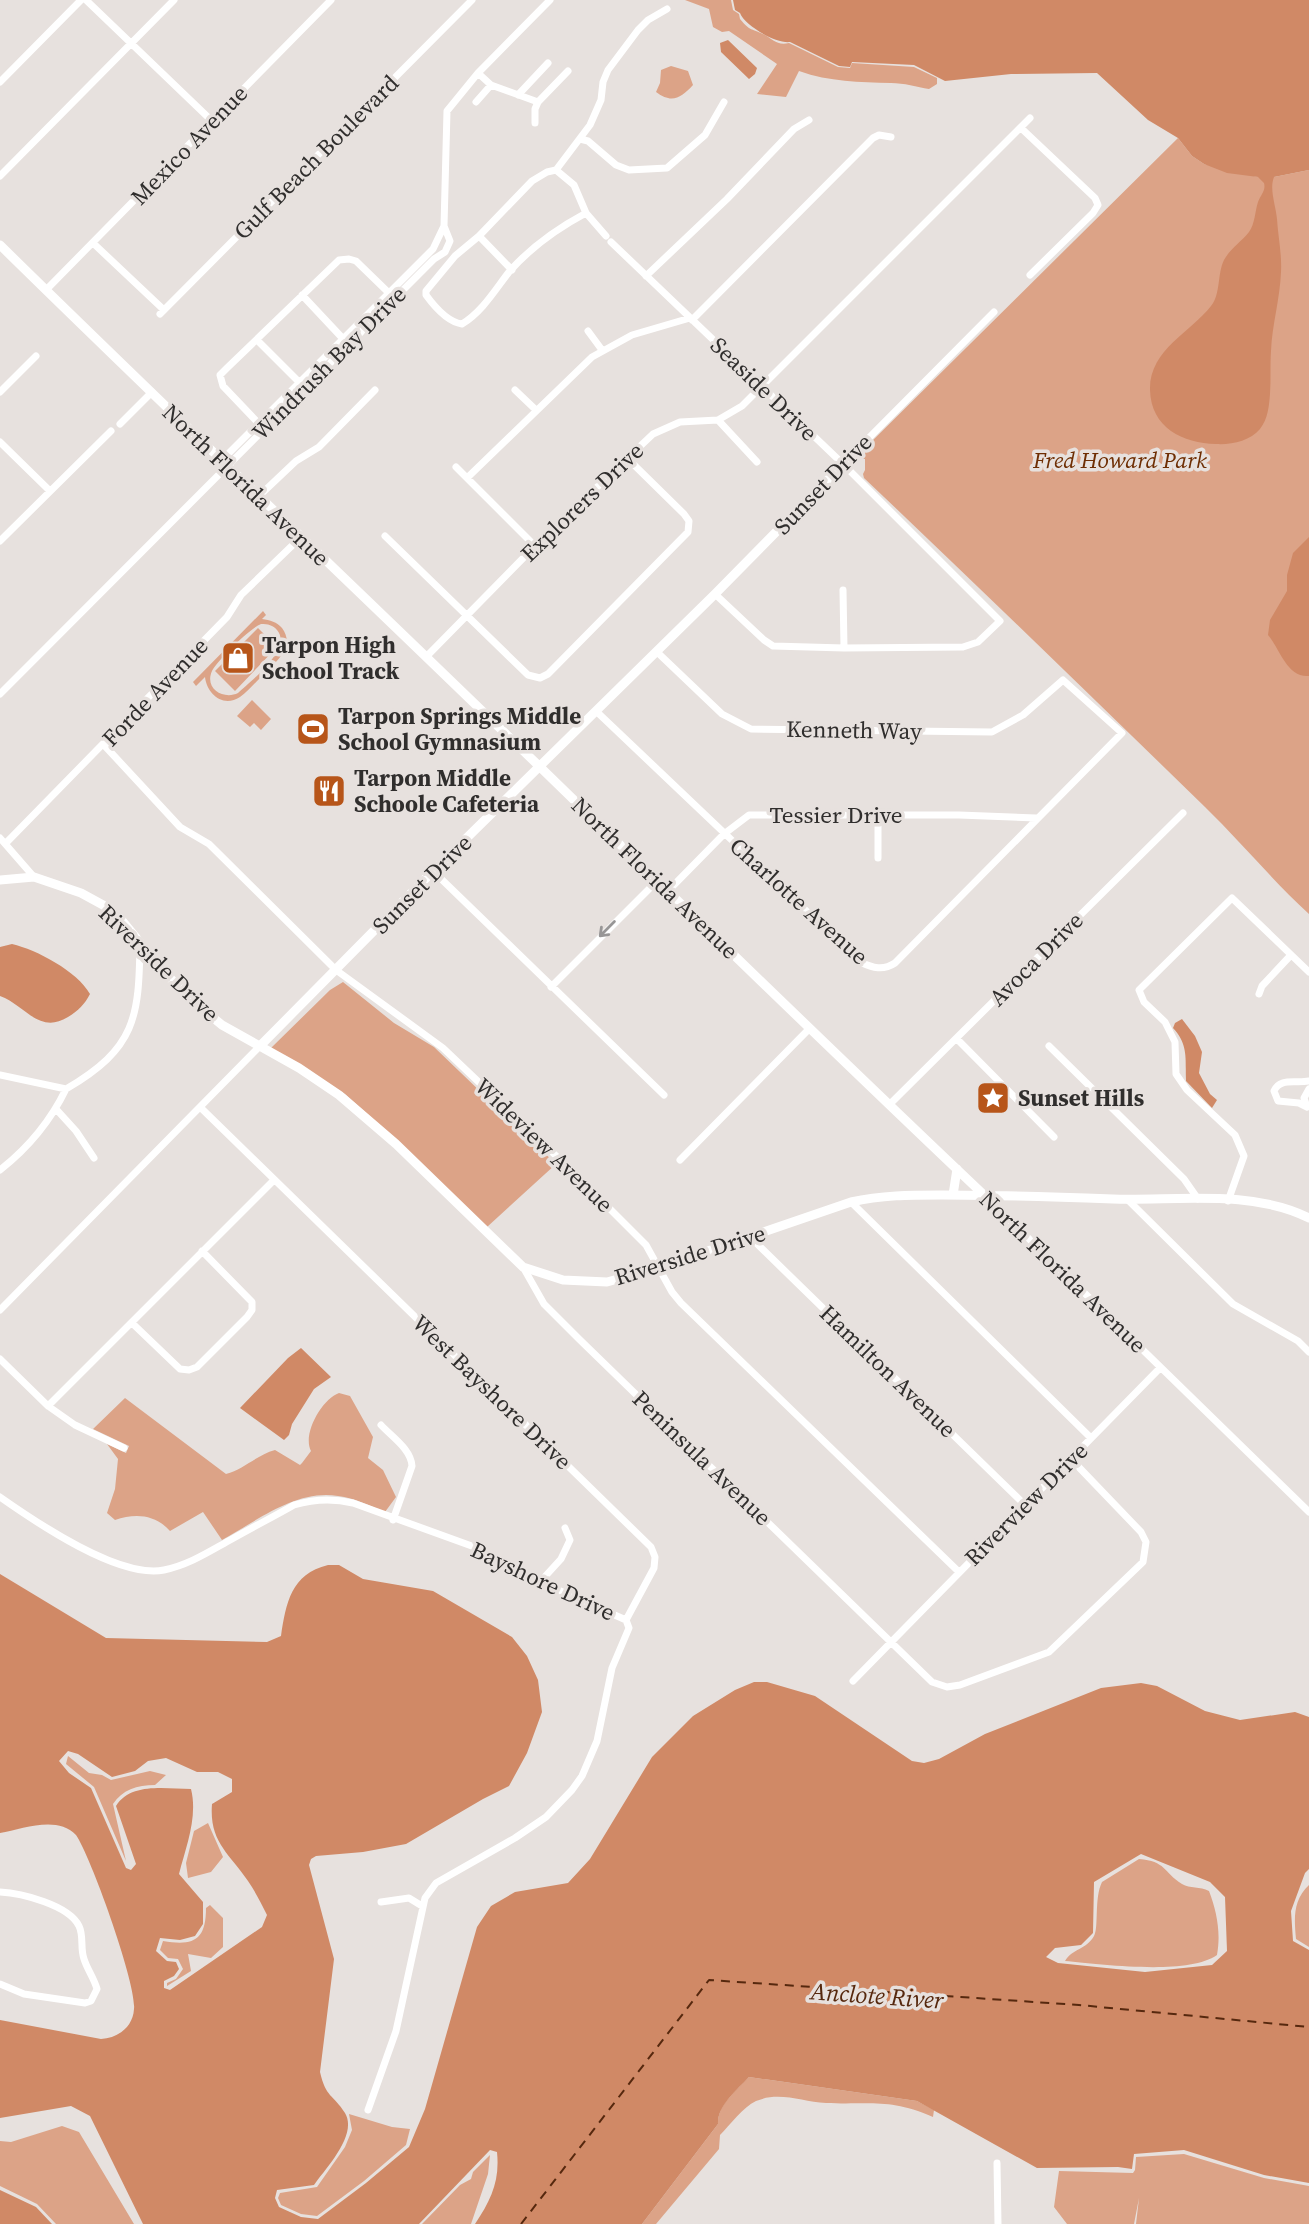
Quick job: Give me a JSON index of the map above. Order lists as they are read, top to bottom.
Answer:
{
  "streets": {
    "street": [
      "Mexico Avenue",
      "Gulf Beach Boulevard",
      "Windrush Bay Drive",
      "Seaside Drive",
      "Sunset Drive",
      "North Florida Avenue",
      "Explorers Drive",
      "Forde Avenue",
      "Kenneth Way",
      "Tessier Drive",
      "Charlotte Avenue",
      "Avoca Drive",
      "Riverside Drive",
      "Wideview Avenue",
      "Hamilton Avenue",
      "West Bayshore Drive",
      "Peninsula Avenue",
      "Riverview Drive",
      "Bayshore Drive"
    ]
  },
  "crossings": [
    ["Mexico Avenue", "Gulf Beach Boulevard"],
    ["Mexico Avenue", "North Florida Avenue"],
    ["Windrush Bay Drive", "North Florida Avenue"],
    ["Seaside Drive", "Sunset Drive"],
    ["Sunset Drive", "North Florida Avenue"],
    ["Sunset Drive", "Kenneth Way"],
    ["Sunset Drive", "Charlotte Avenue"],
    ["Sunset Drive", "Riverside Drive"],
    ["Sunset Drive", "Wideview Avenue"],
    ["Sunset Drive", "West Bayshore Drive"],
    ["North Florida Avenue", "Explorers Drive"],
    ["North Florida Avenue", "Forde Avenue"],
    ["North Florida Avenue", "Tessier Drive"],
    ["North Florida Avenue", "Avoca Drive"],
    ["North Florida Avenue", "Riverside Drive"],
    ["North Florida Avenue", "Riverview Drive"],
    ["Forde Avenue", "Wideview Avenue"],
    ["Kenneth Way", "Charlotte Avenue"],
    ["Tessier Drive", "Charlotte Avenue"],
    ["Riverside Drive", "Wideview Avenue"],
    ["Riverside Drive", "Hamilton Avenue"],
    ["Riverside Drive", "Peninsula Avenue"],
    ["Wideview Avenue", "Riverview Drive"],
    ["Hamilton Avenue", "Riverview Drive"],
    ["West Bayshore Drive", "Bayshore Drive"],
    ["Peninsula Avenue", "Riverview Drive"]
  ],
  "water": ["Anclote River"],
  "parks": ["Fred Howard Park"],
  "places": {
    "shop": ["Tarpon High School Track"],
    "sports": ["Tarpon Springs Middle School Gymnasium"],
    "restaurant": ["Tarpon Middle Schoole Cafeteria"],
    "place": ["Sunset Hills"]
  }
}
